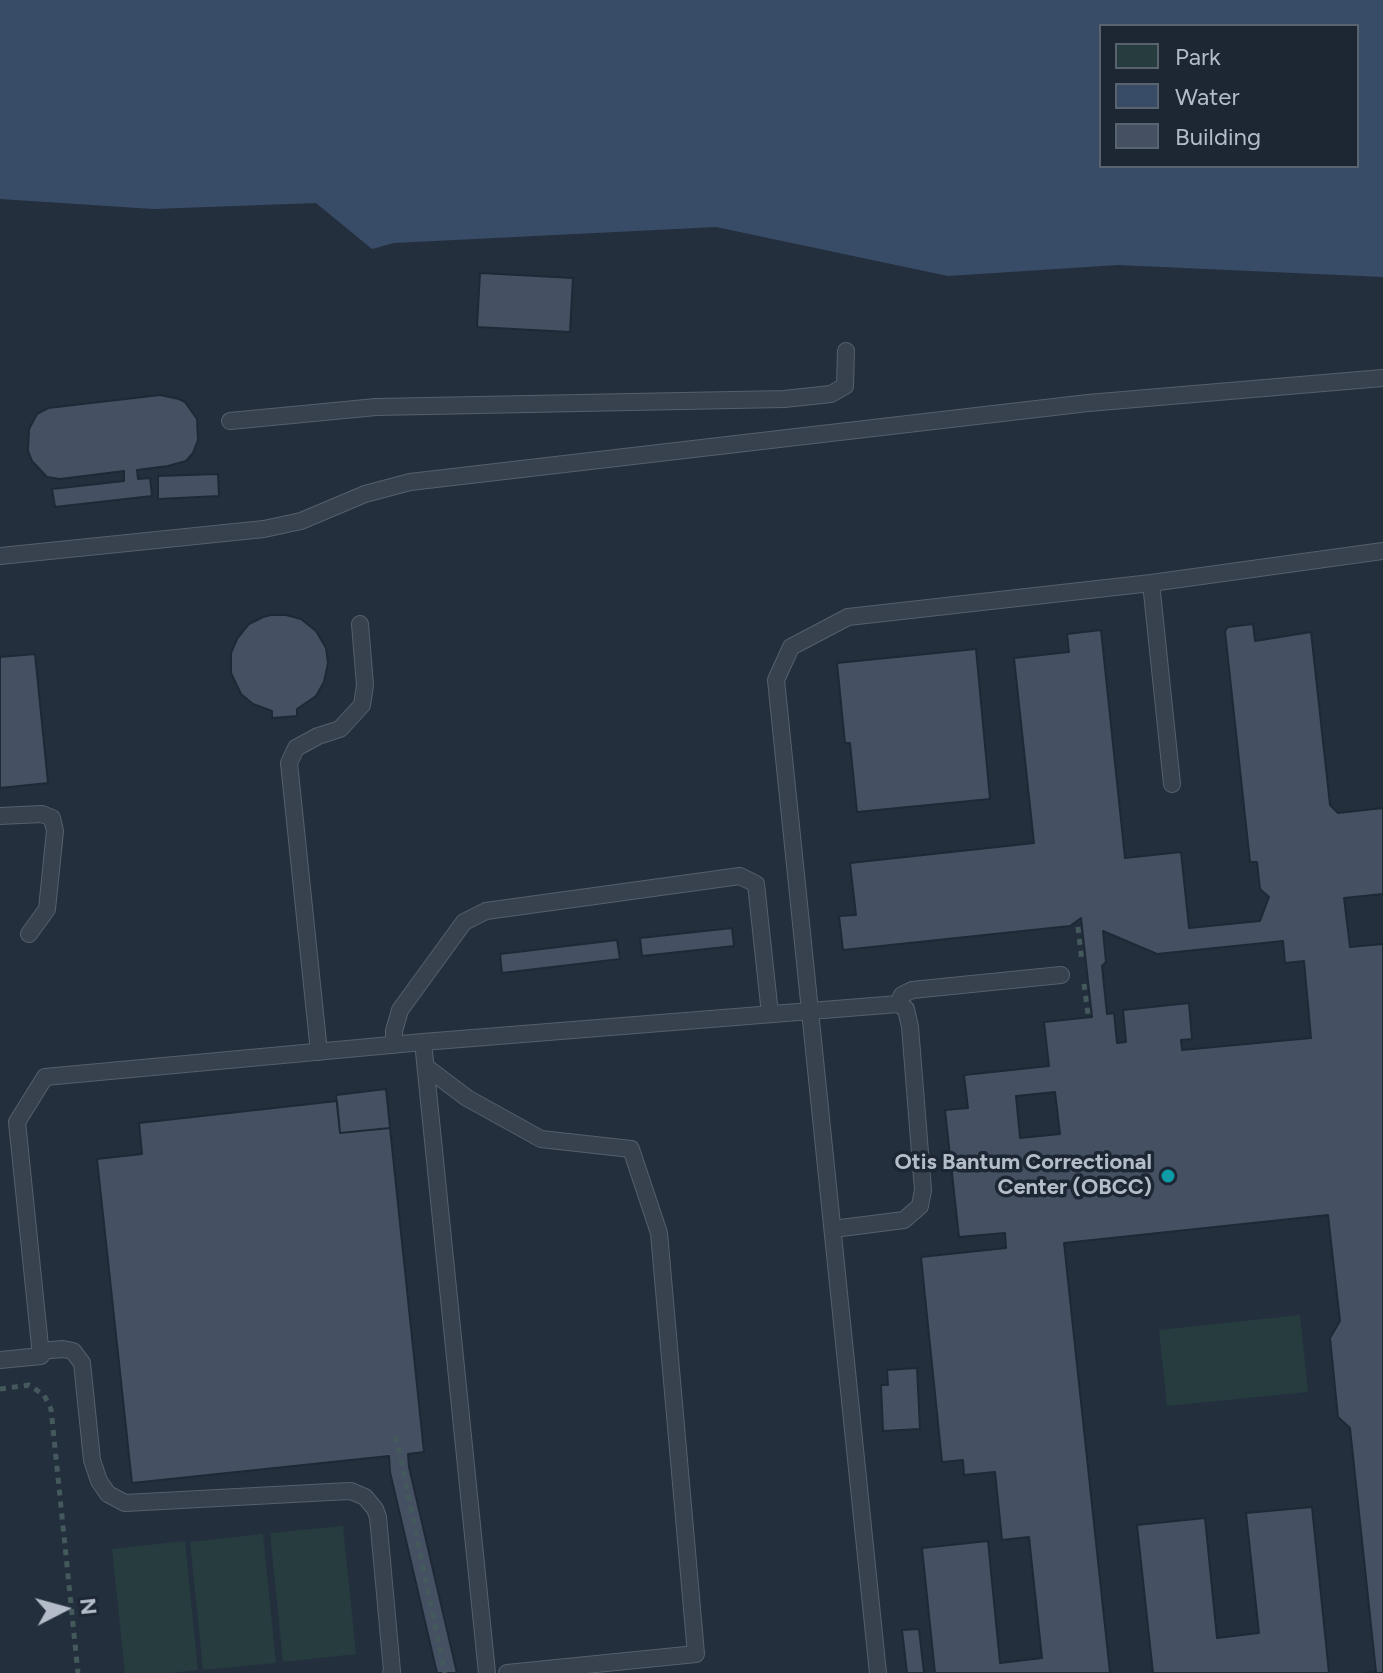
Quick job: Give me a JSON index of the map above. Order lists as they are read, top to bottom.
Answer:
{
  "places": ["Otis Bantum Correctional Center (OBCC)"],
  "legend": ["Park", "Water", "Building"],
  "north": "right"
}
